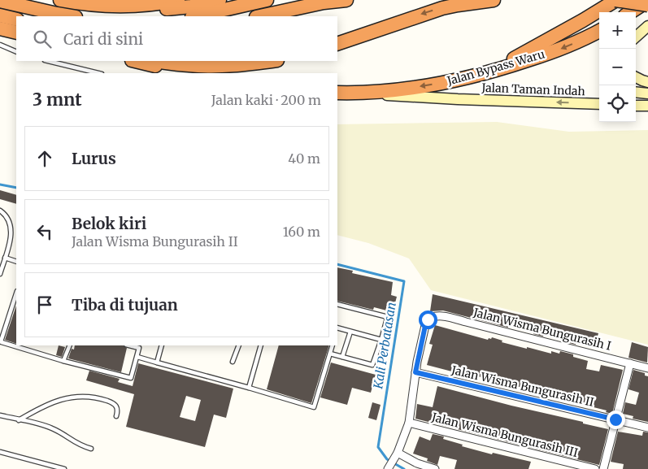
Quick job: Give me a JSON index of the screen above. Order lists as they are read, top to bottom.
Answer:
{
  "streets": {
    "highway": ["Jalan Bypass Waru"],
    "street": [
      "Jalan Taman Indah",
      "Jalan Wisma Bungurasih I",
      "Jalan Wisma Bungurasih II",
      "Jalan Wisma Bungurasih III"
    ]
  },
  "crossings": [
    ["Jalan Bypass Waru", "Jalan Taman Indah"],
    ["Jalan Wisma Bungurasih I", "Jalan Wisma Bungurasih II"]
  ],
  "one_way": ["Jalan Taman Indah"],
  "water": ["Kali Perbatasan"],
  "page": {
    "map_buttons": ["+", "−"],
    "search": "Cari di sini",
    "heading": ["3 mnt", "Jalan kaki · 200 m"],
    "list": [
      ["Lurus", "40 m"],
      ["Belok kiri", "Jalan Wisma Bungurasih II", "160 m"],
      "Tiba di tujuan"
    ]
  }
}
